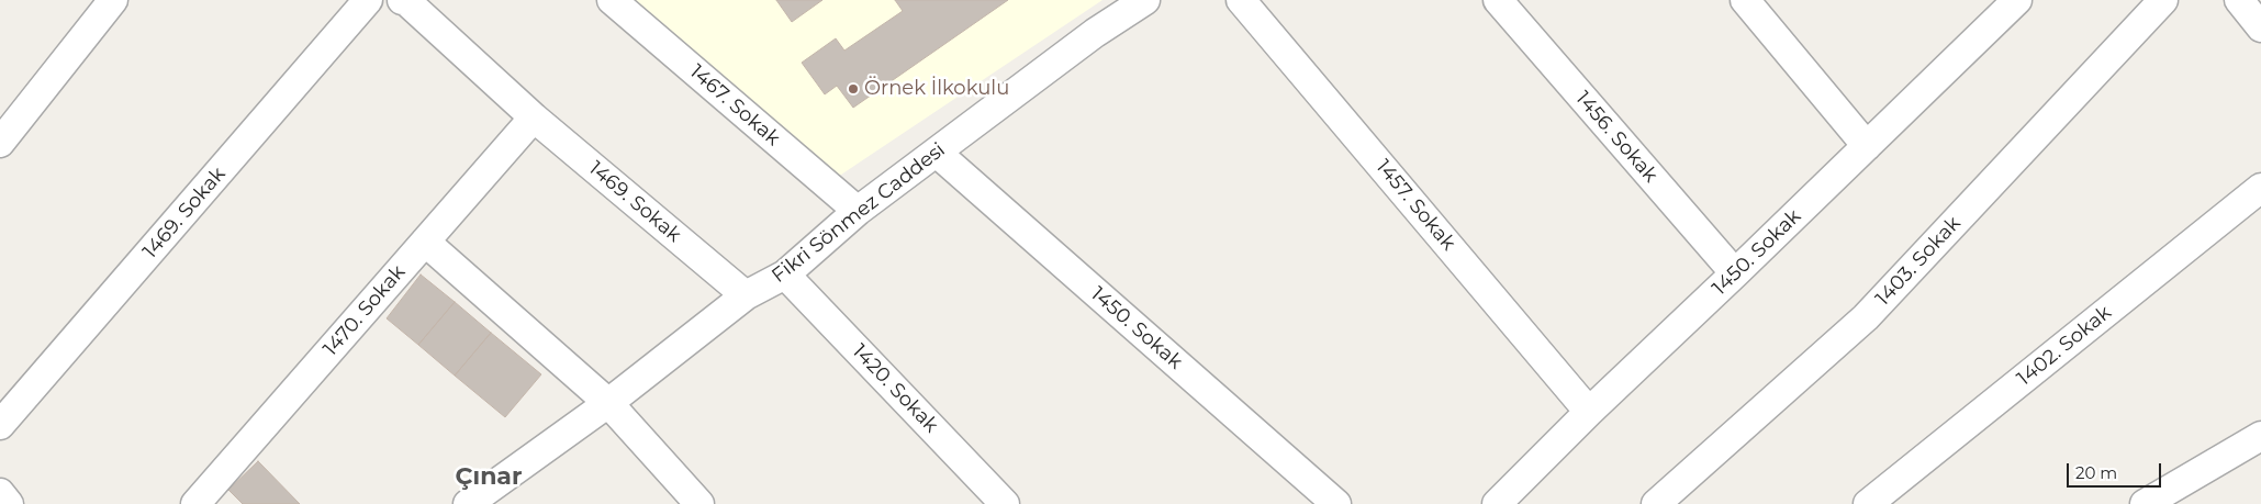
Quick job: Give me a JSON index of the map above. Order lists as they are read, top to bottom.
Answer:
{
  "streets": {
    "street": [
      "1467. Sokak",
      "1456. Sokak",
      "1469. Sokak",
      "1457. Sokak",
      "Fikri Sönmez Caddesi",
      "1450. Sokak",
      "1403. Sokak",
      "1470. Sokak",
      "1402. Sokak",
      "1420. Sokak"
    ]
  },
  "crossings": [
    ["1467. Sokak", "Fikri Sönmez Caddesi"],
    ["1456. Sokak", "1450. Sokak"],
    ["1469. Sokak", "Fikri Sönmez Caddesi"],
    ["1469. Sokak", "1470. Sokak"],
    ["1457. Sokak", "1450. Sokak"],
    ["Fikri Sönmez Caddesi", "1450. Sokak"],
    ["Fikri Sönmez Caddesi", "1420. Sokak"]
  ],
  "districts": ["Çınar"],
  "places": ["Örnek İlkokulu"],
  "scale_bar": "20 m"
}
